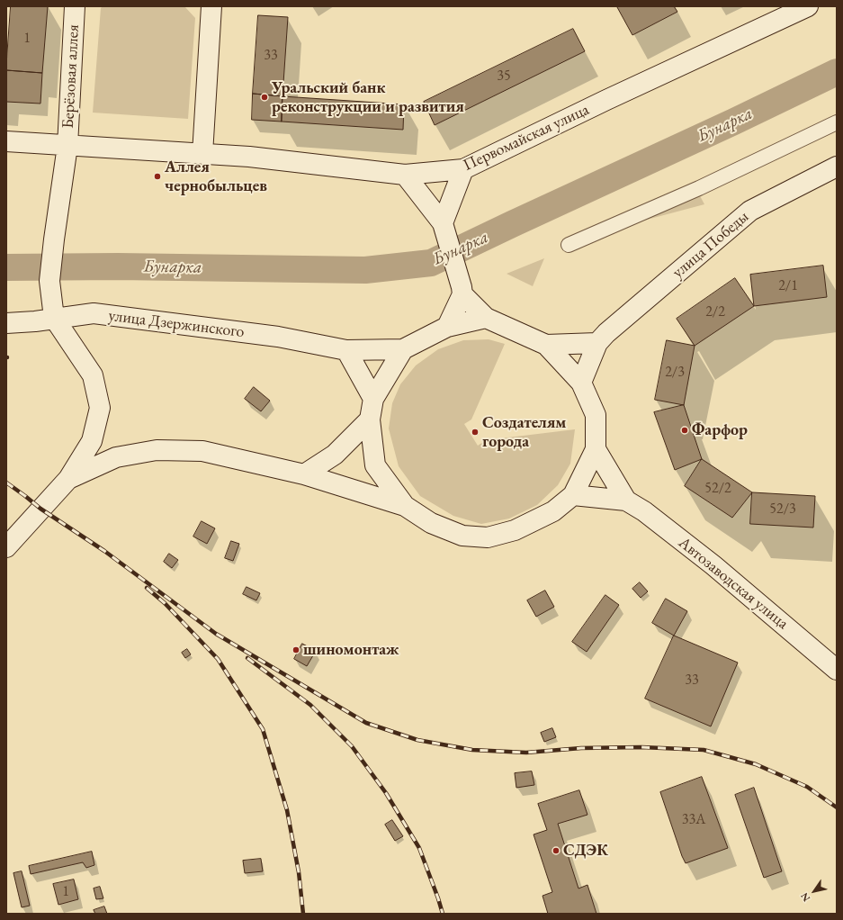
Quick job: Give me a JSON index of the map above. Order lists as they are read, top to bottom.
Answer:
{
  "streets": {
    "main road": [
      "Берёзовая аллея",
      "Первомайская улица",
      "улица Победы",
      "улица Дзержинского",
      "Автозаводская улица"
    ]
  },
  "crossings": [
    ["Берёзовая аллея", "Первомайская улица"],
    ["Берёзовая аллея", "улица Дзержинского"]
  ],
  "water": ["Бунарка"],
  "places": [
    "Уральский банк реконструкции и развития",
    "Аллея чернобыльцев",
    "Фарфор",
    "Создателям города",
    "шиномонтаж",
    "СДЭК"
  ],
  "house_numbers": [
    "1",
    "33",
    "35",
    "2/1",
    "2/2",
    "2/3",
    "52/2",
    "52/3",
    "33",
    "33А",
    "1"
  ],
  "north": "bottom left"
}
